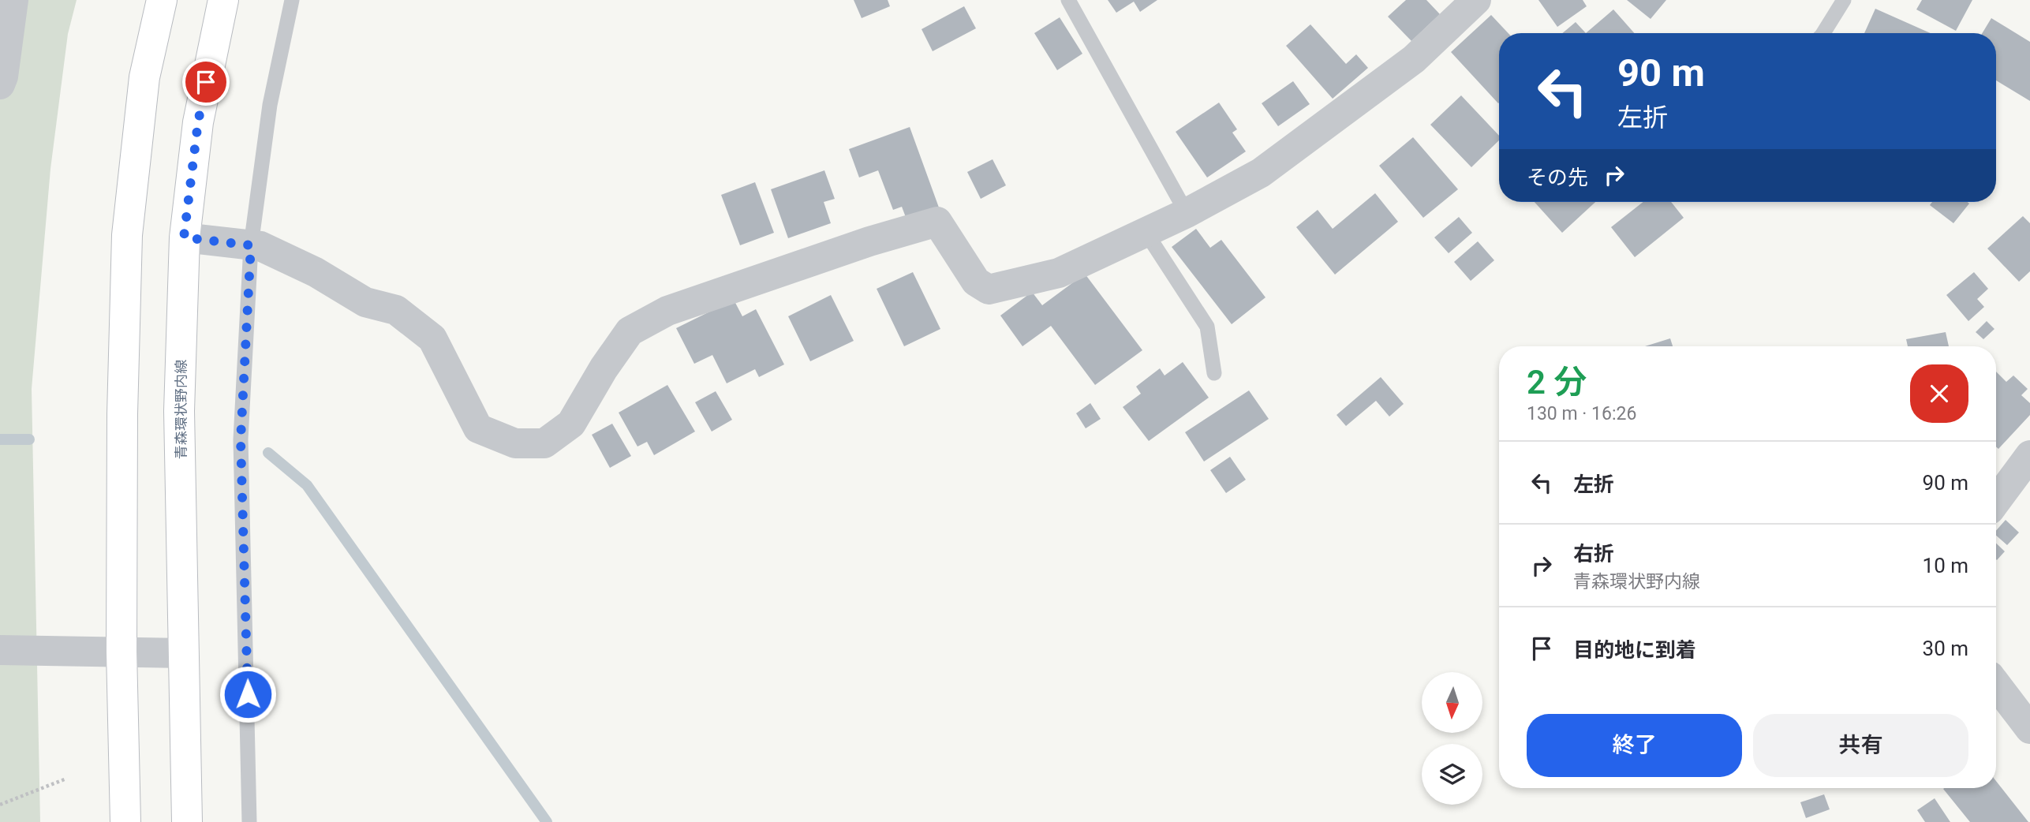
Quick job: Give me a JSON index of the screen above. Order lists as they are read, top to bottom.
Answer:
{
  "streets": {
    "main road": ["青森環状野内線"]
  },
  "north": "bottom",
  "page": {
    "turn": ["90 m", "左折"],
    "then": "その先",
    "heading": ["2 分", "130 m · 16:26"],
    "list": [
      {
        "name": "左折",
        "value": "90 m"
      },
      {
        "name": "右折",
        "note": "青森環状野内線",
        "value": "10 m"
      },
      {
        "name": "目的地に到着",
        "value": "30 m"
      }
    ],
    "buttons": ["終了", "共有"]
  }
}
